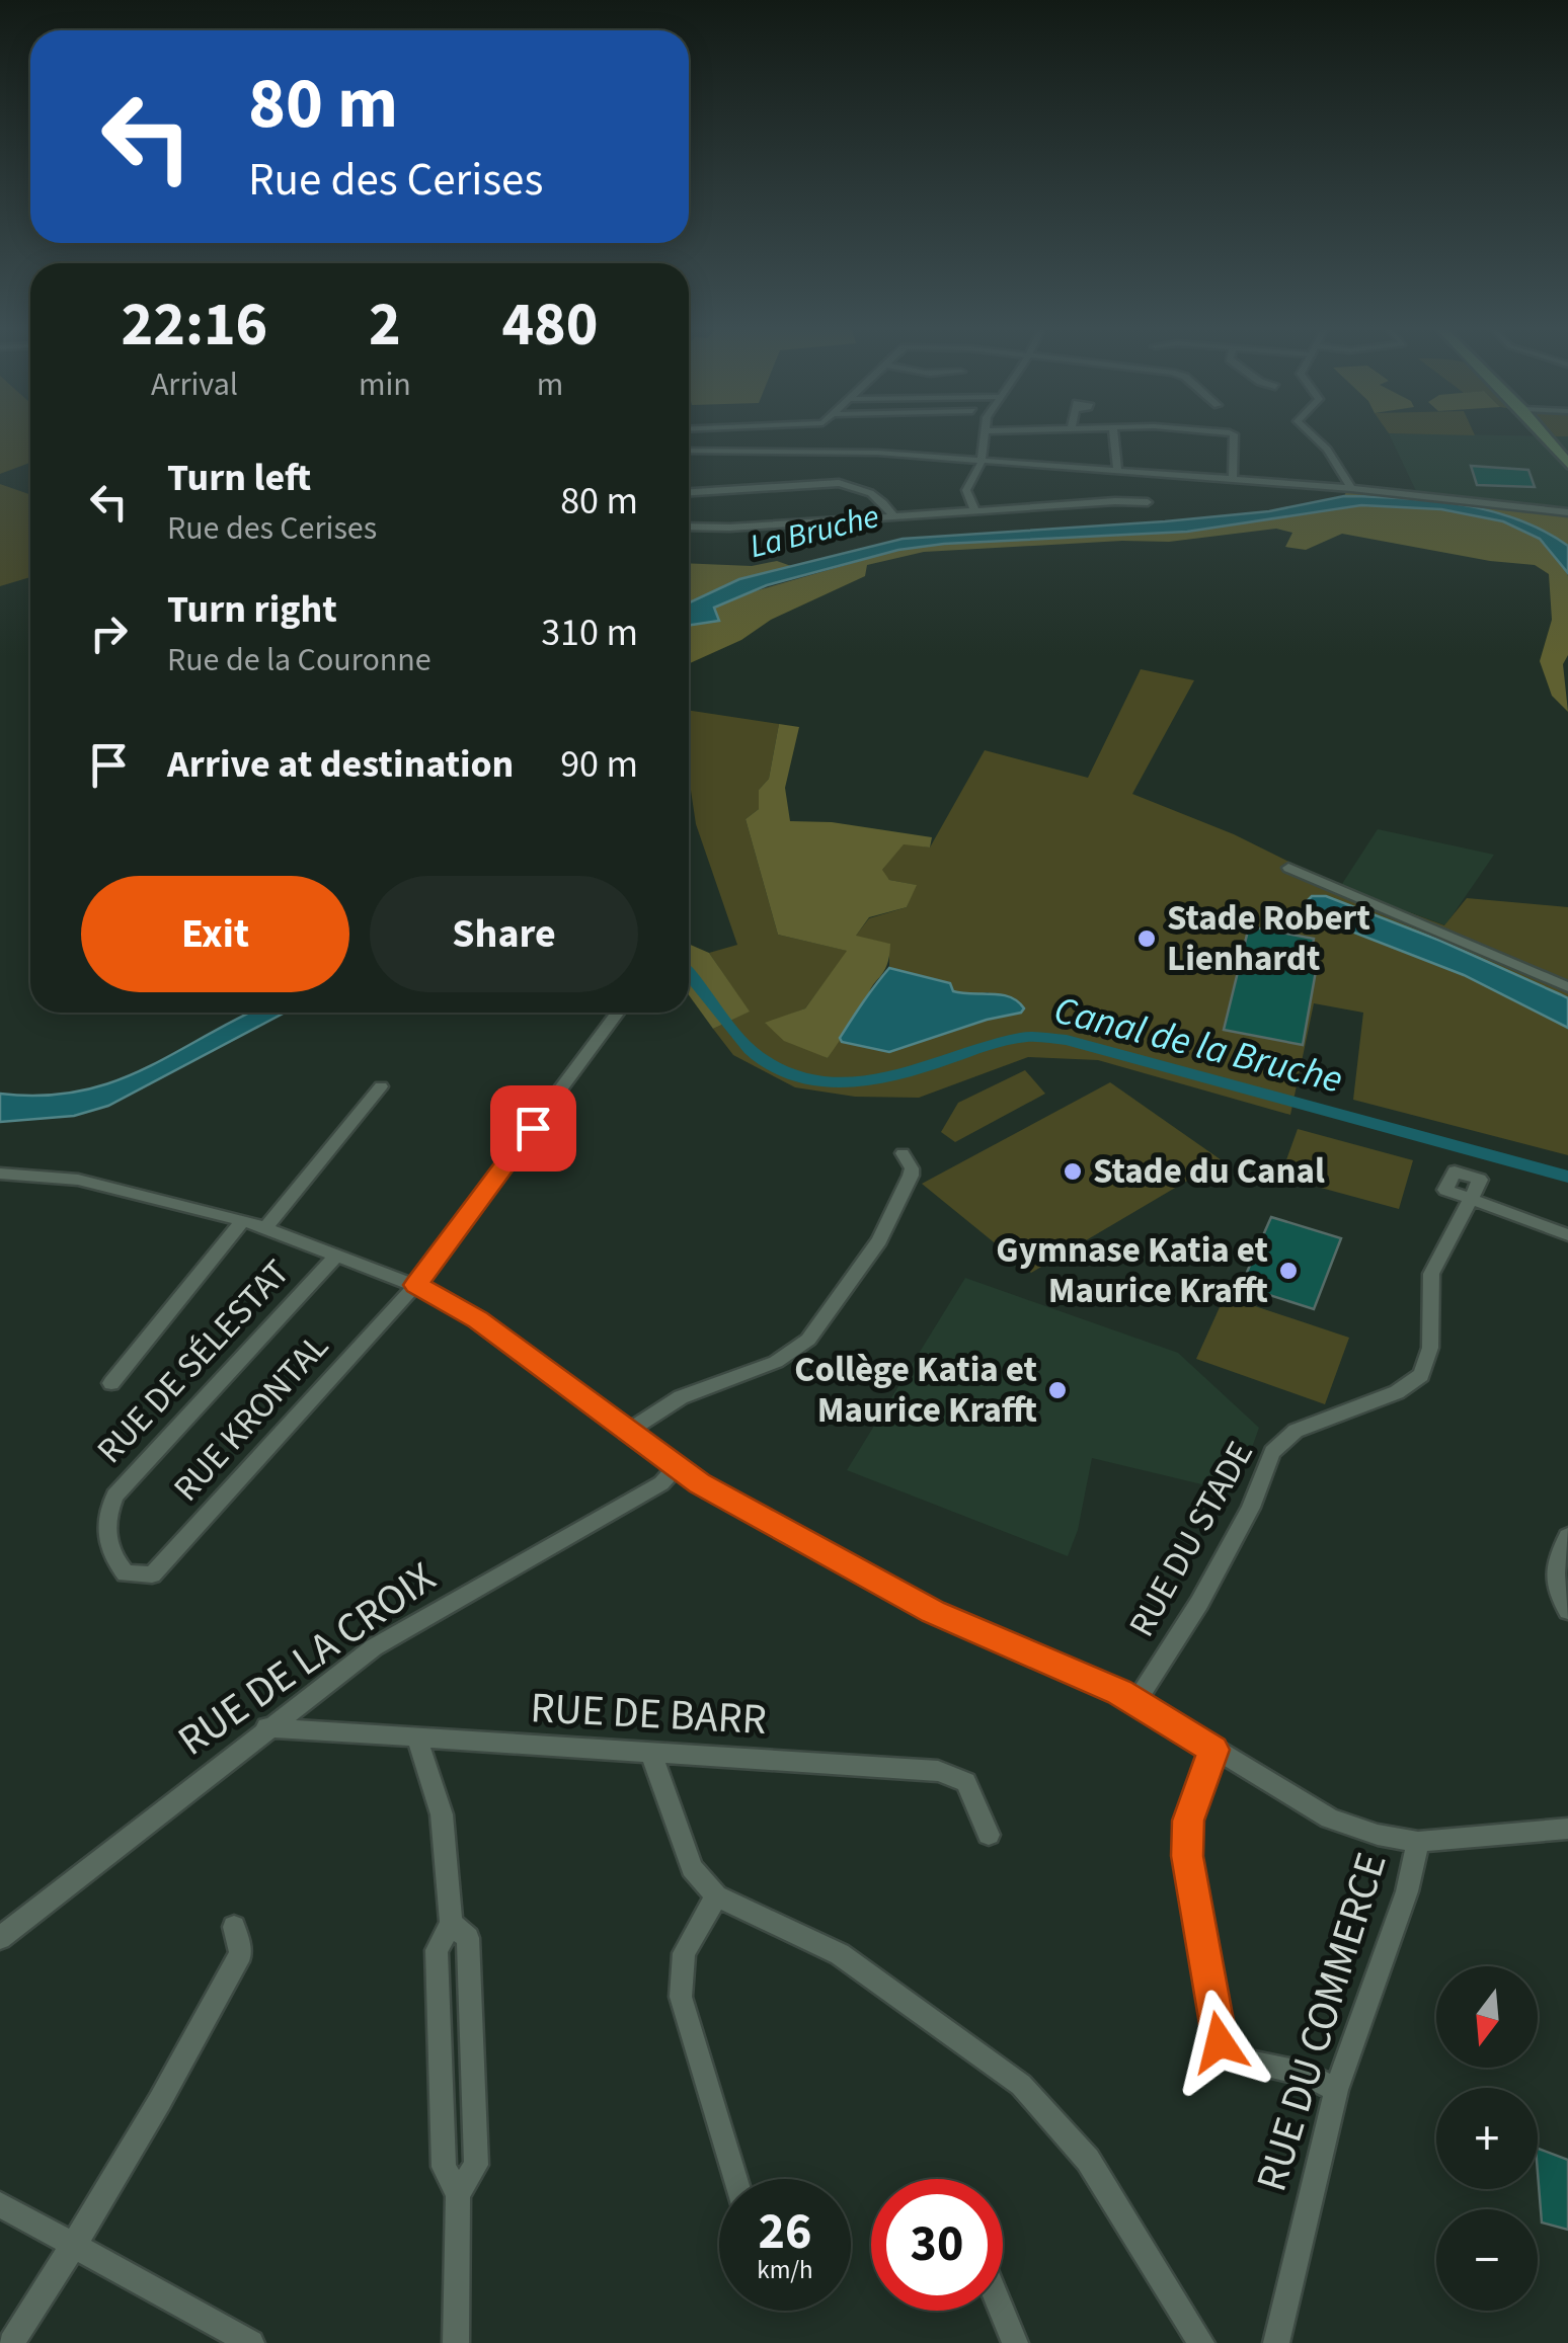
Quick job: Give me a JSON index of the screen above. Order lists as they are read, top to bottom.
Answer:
{
  "streets": {
    "street": [
      "RUE DE SÉLESTAT",
      "RUE KRONTAL",
      "RUE DU STADE",
      "RUE DE LA CROIX",
      "RUE DE BARR",
      "RUE DU COMMERCE"
    ]
  },
  "crossings": [
    ["RUE DE SÉLESTAT", "RUE KRONTAL"],
    ["RUE DE LA CROIX", "RUE DE BARR"]
  ],
  "water": ["La Bruche", "Canal de la Bruche"],
  "places": [
    "Stade Robert Lienhardt",
    "Stade du Canal",
    "Gymnase Katia et Maurice Krafft",
    "Collège Katia et Maurice Krafft"
  ],
  "north": "bottom",
  "page": {
    "turn": ["80 m", "Rue des Cerises"],
    "eta": [
      "22:16",
      "Arrival",
      "2",
      "min",
      "480",
      "m"
    ],
    "list": [
      {
        "name": "Turn left",
        "note": "Rue des Cerises",
        "value": "80 m"
      },
      {
        "name": "Turn right",
        "note": "Rue de la Couronne",
        "value": "310 m"
      },
      {
        "name": "Arrive at destination",
        "value": "90 m"
      }
    ],
    "buttons": ["Exit", "Share"],
    "map_buttons": ["+", "−"],
    "speed": "26 km/h",
    "limit": "30"
  }
}
